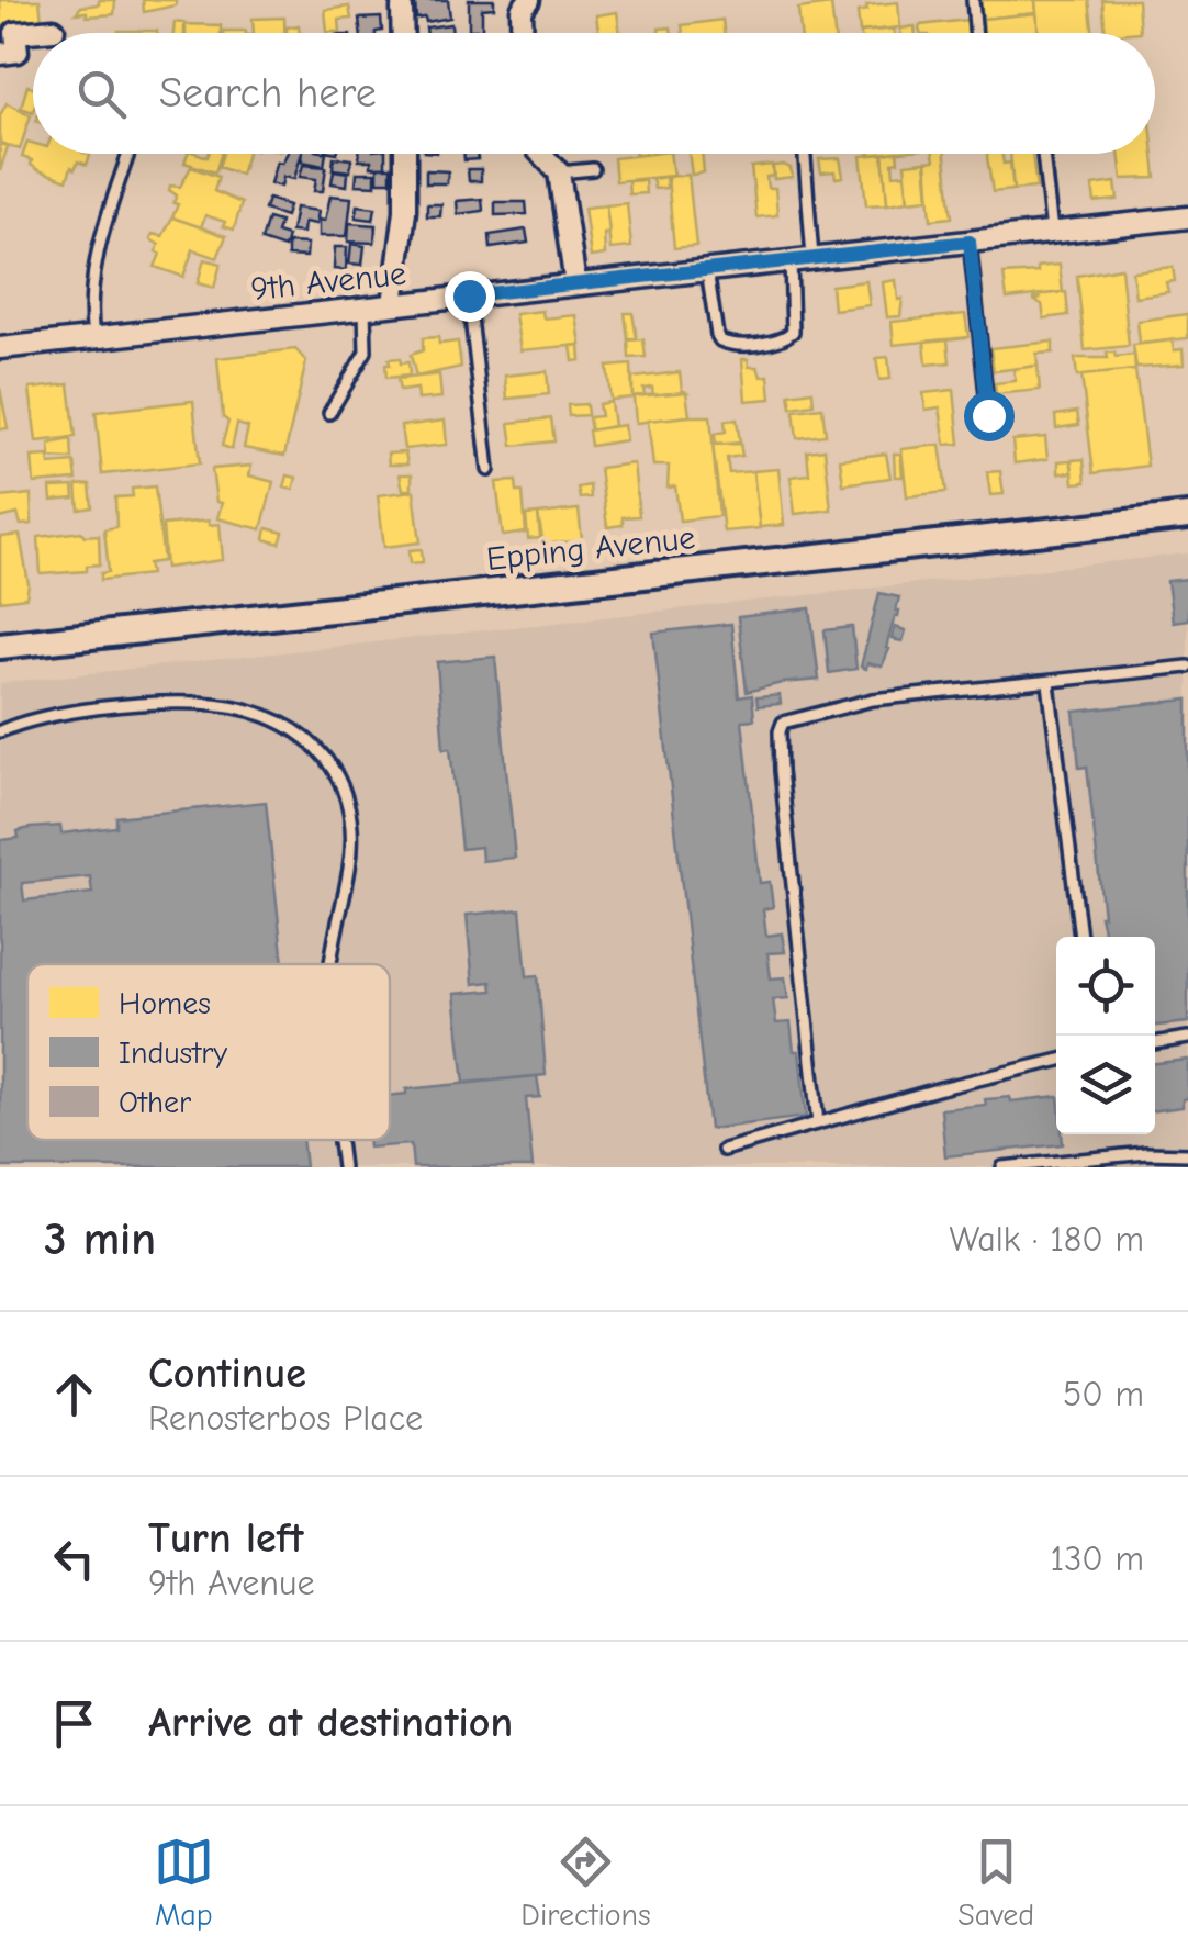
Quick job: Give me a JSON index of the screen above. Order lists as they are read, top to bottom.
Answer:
{
  "streets": {
    "street": ["9th Avenue", "Epping Avenue"]
  },
  "legend": ["Homes", "Industry", "Other"],
  "page": {
    "search": "Search here",
    "heading": ["3 min", "Walk · 180 m"],
    "list": [
      ["Continue", "Renosterbos Place", "50 m"],
      ["Turn left", "9th Avenue", "130 m"],
      "Arrive at destination"
    ],
    "nav": ["Map", "Directions", "Saved"]
  }
}
